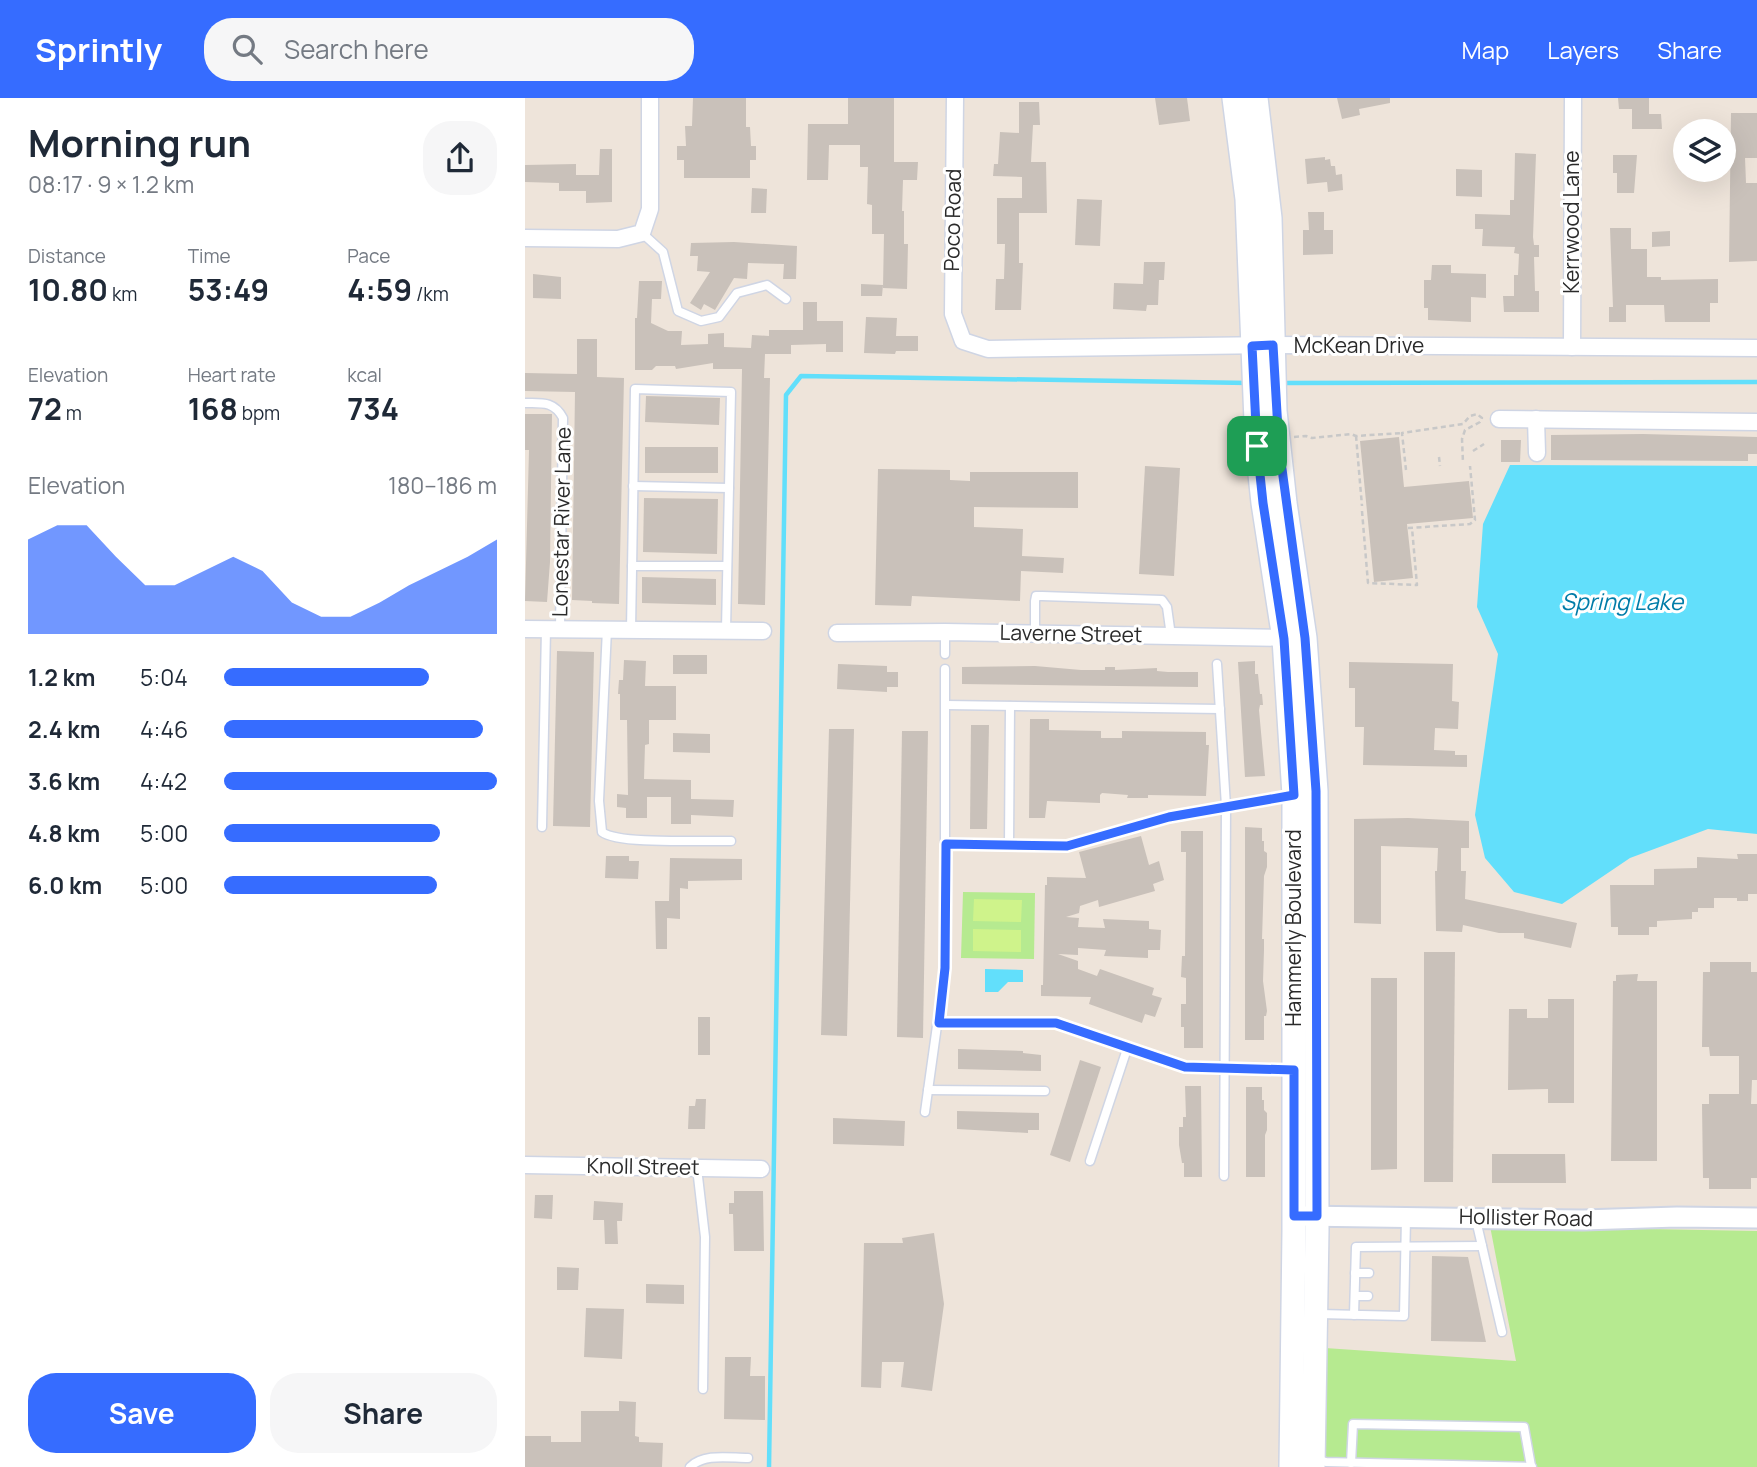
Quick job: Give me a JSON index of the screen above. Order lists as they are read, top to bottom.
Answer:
{
  "streets": {
    "main road": ["Hammerly Boulevard"],
    "street": [
      "Poco Road",
      "Kerrwood Lane",
      "McKean Drive",
      "Laverne Street",
      "Knoll Street",
      "Hollister Road"
    ],
    "lane": ["Lonestar River Lane"]
  },
  "crossings": [
    ["Poco Road", "McKean Drive"],
    ["Kerrwood Lane", "McKean Drive"],
    ["McKean Drive", "Hammerly Boulevard"],
    ["Laverne Street", "Hammerly Boulevard"],
    ["Hammerly Boulevard", "Hollister Road"]
  ],
  "water": ["Spring Lake"],
  "page": {
    "header": "Sprintly",
    "search": "Search here",
    "nav": ["Map", "Layers", "Share"],
    "heading": ["Morning run", "08:17 · 9 × 1.2 km"],
    "stats": [
      ["Distance", "10.80 km"],
      ["Time", "53:49"],
      ["Pace", "4:59 /km"],
      ["Elevation", "72 m"],
      ["Heart rate", "168 bpm"],
      ["kcal", "734"]
    ],
    "chart": ["Elevation", "180–186 m"],
    "list": [
      {
        "name": "1.2 km",
        "note": "5:04"
      },
      {
        "name": "2.4 km",
        "note": "4:46"
      },
      {
        "name": "3.6 km",
        "note": "4:42"
      },
      {
        "name": "4.8 km",
        "note": "5:00"
      },
      {
        "name": "6.0 km",
        "note": "5:00"
      }
    ],
    "buttons": ["Save", "Share"]
  }
}
